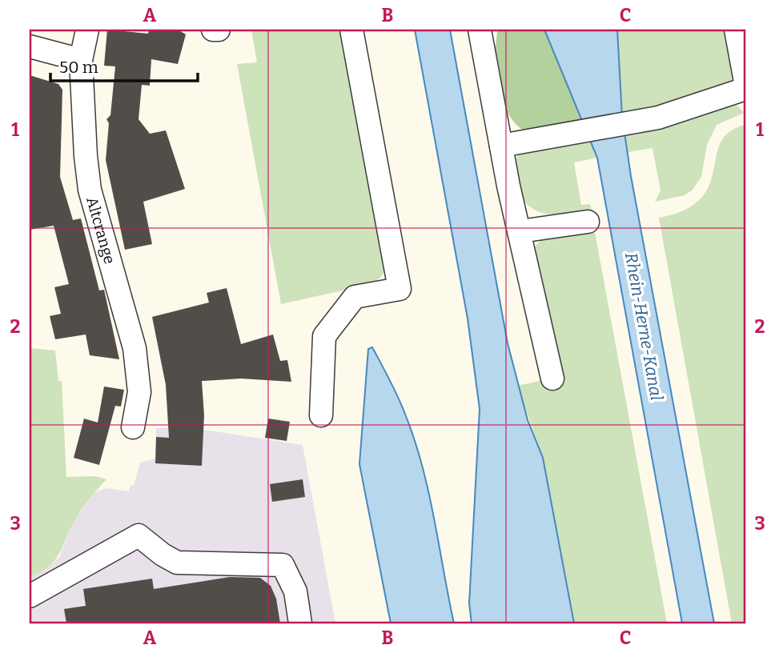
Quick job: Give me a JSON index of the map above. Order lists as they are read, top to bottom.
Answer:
{
  "streets": {
    "street": ["Altcrange"]
  },
  "water": ["Rhein-Herne-Kanal"],
  "scale_bar": "50 m",
  "grid": {
    "columns": ["A", "B", "C"],
    "rows": ["1", "2", "3"]
  }
}
